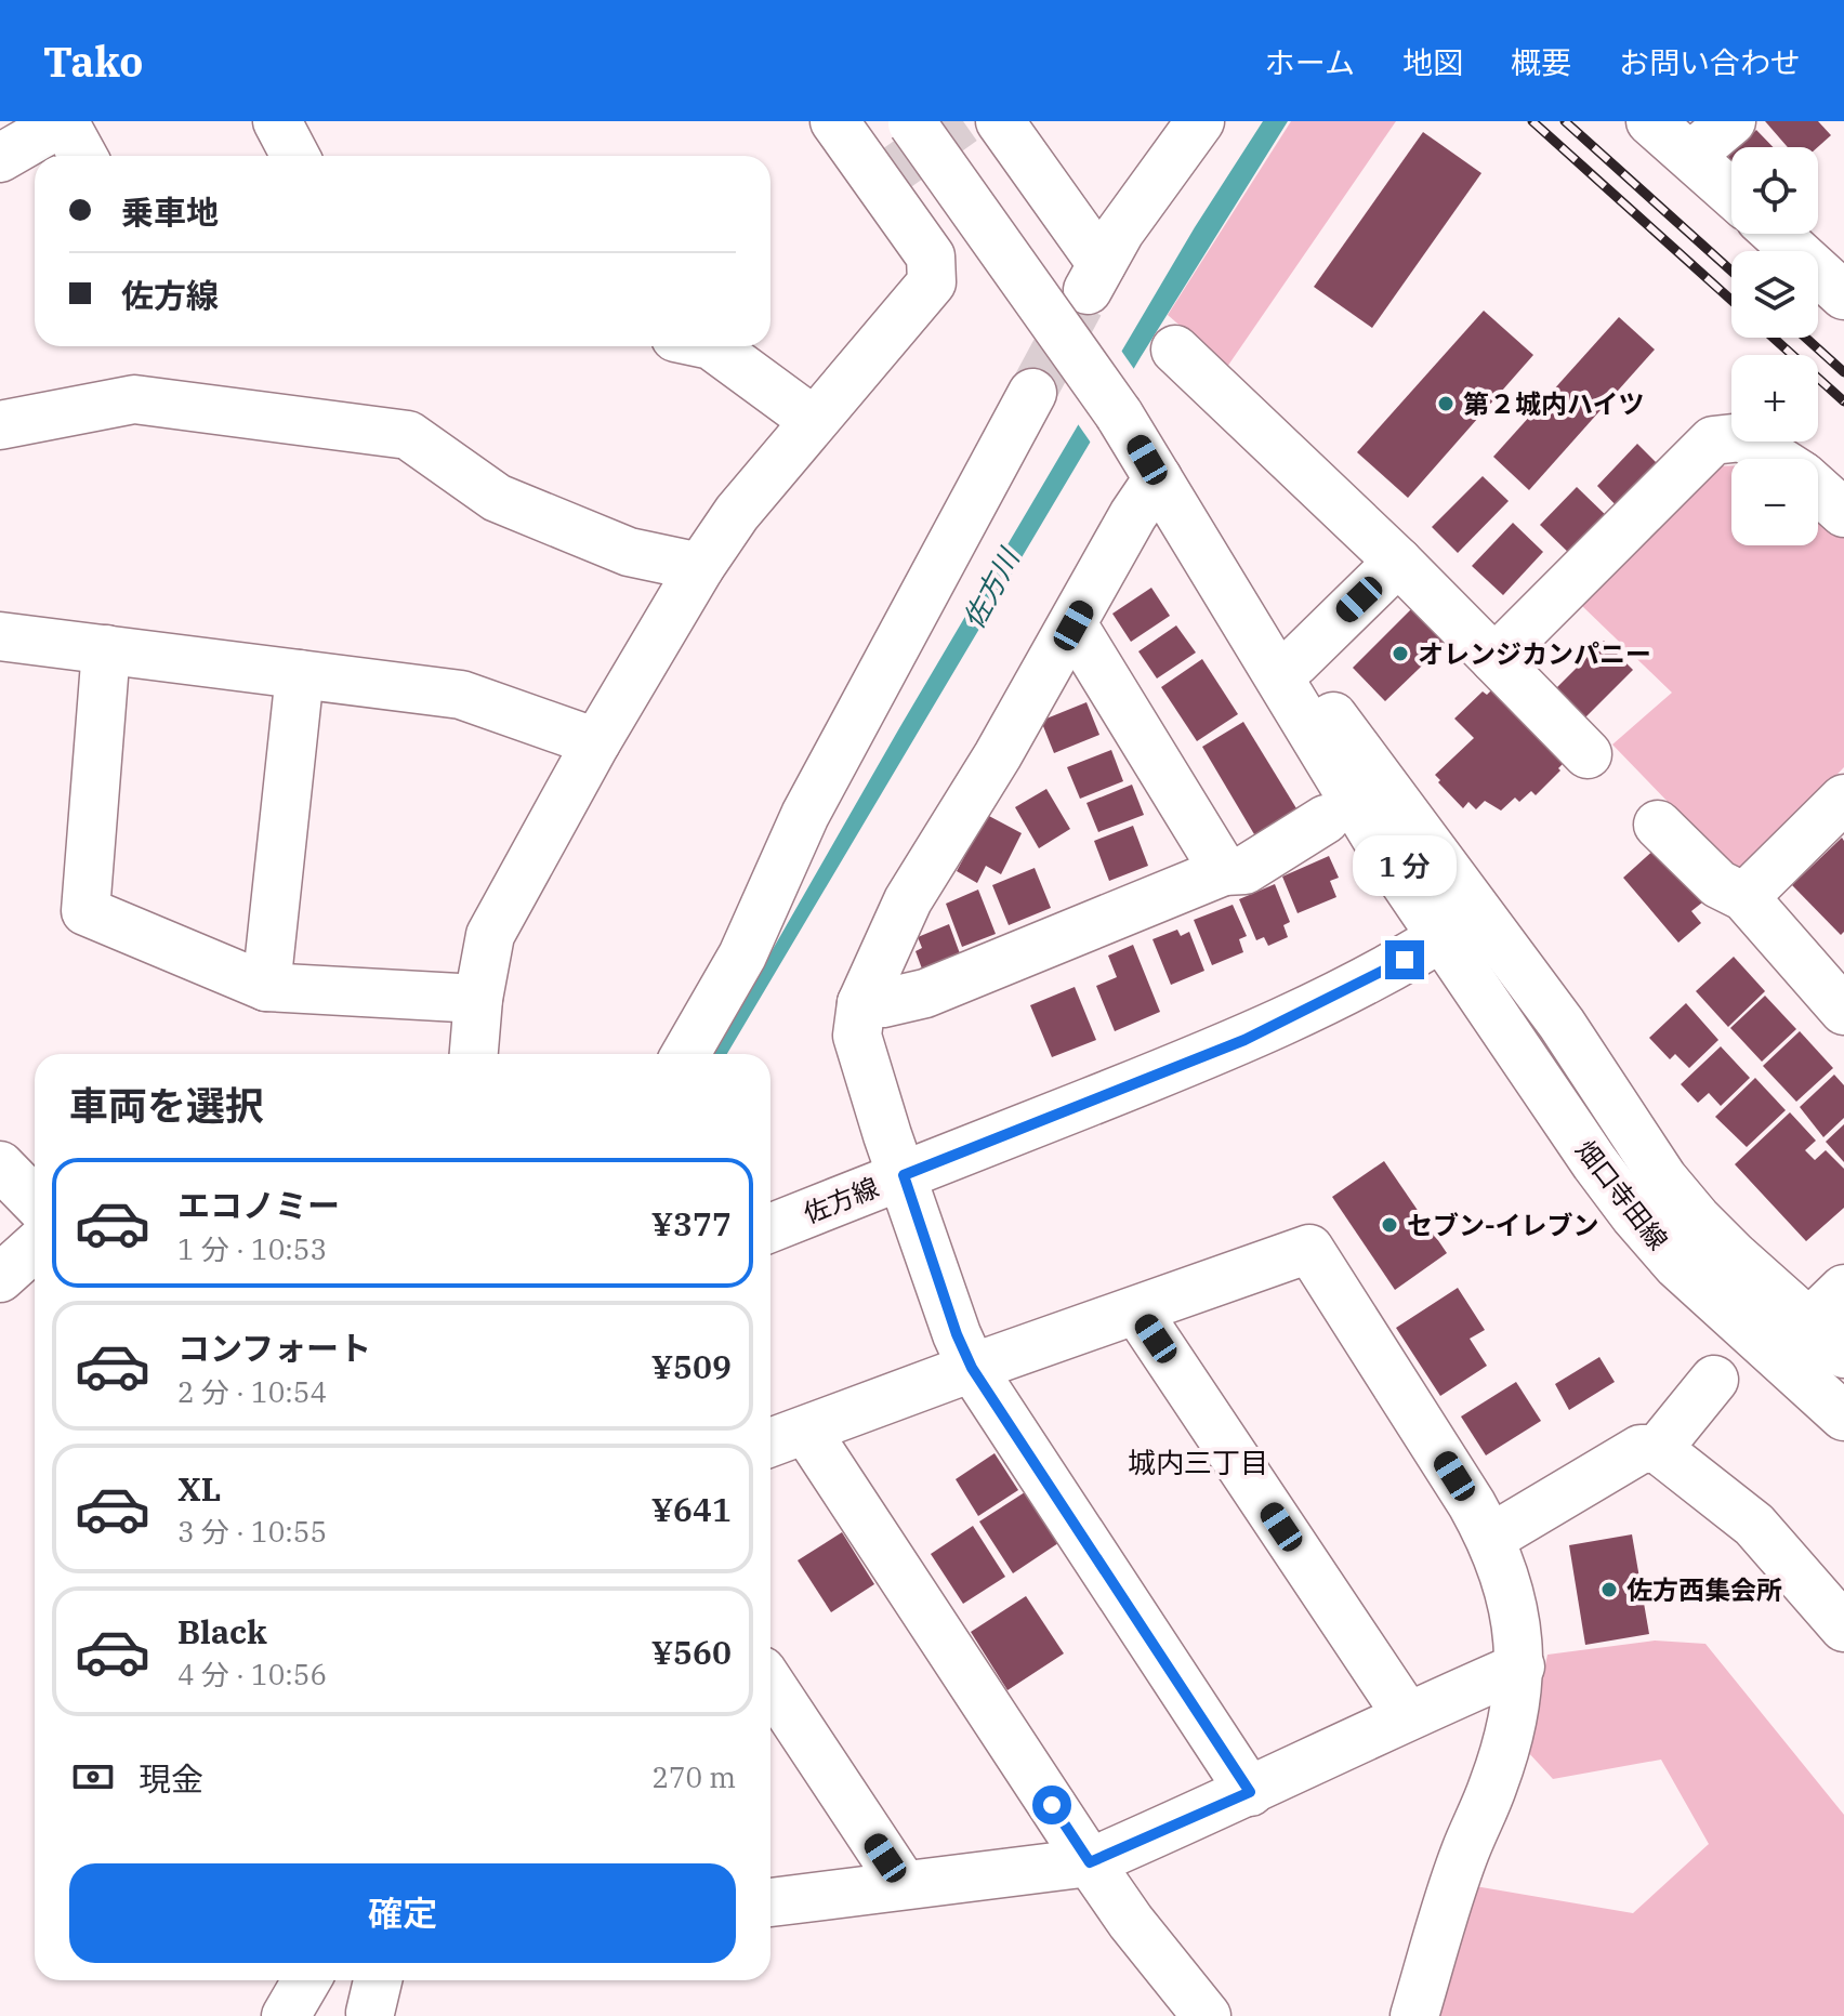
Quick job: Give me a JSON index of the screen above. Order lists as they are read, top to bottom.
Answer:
{
  "streets": {
    "street": ["畑口寺田線", "佐方線"]
  },
  "crossings": [
    ["畑口寺田線", "佐方線"]
  ],
  "districts": ["城内三丁目"],
  "water": ["佐方川"],
  "places": [
    "第２城内ハイツ",
    "オレンジカンパニー",
    "セブン-イレブン",
    "佐方西集会所"
  ],
  "page": {
    "header": "Tako",
    "nav": [
      "ホーム",
      "地図",
      "概要",
      "お問い合わせ"
    ],
    "map_buttons": ["+", "−"],
    "banner": ["乗車地", "佐方線"],
    "bubble": "1 分",
    "heading": "車両を選択",
    "list": [
      {
        "name": "エコノミー",
        "note": "1 分 · 10:53",
        "value": "¥377"
      },
      {
        "name": "コンフォート",
        "note": "2 分 · 10:54",
        "value": "¥509"
      },
      {
        "name": "XL",
        "note": "3 分 · 10:55",
        "value": "¥641"
      },
      {
        "name": "Black",
        "note": "4 分 · 10:56",
        "value": "¥560"
      }
    ],
    "pay": ["現金", "270 m"],
    "buttons": "確定"
  }
}
